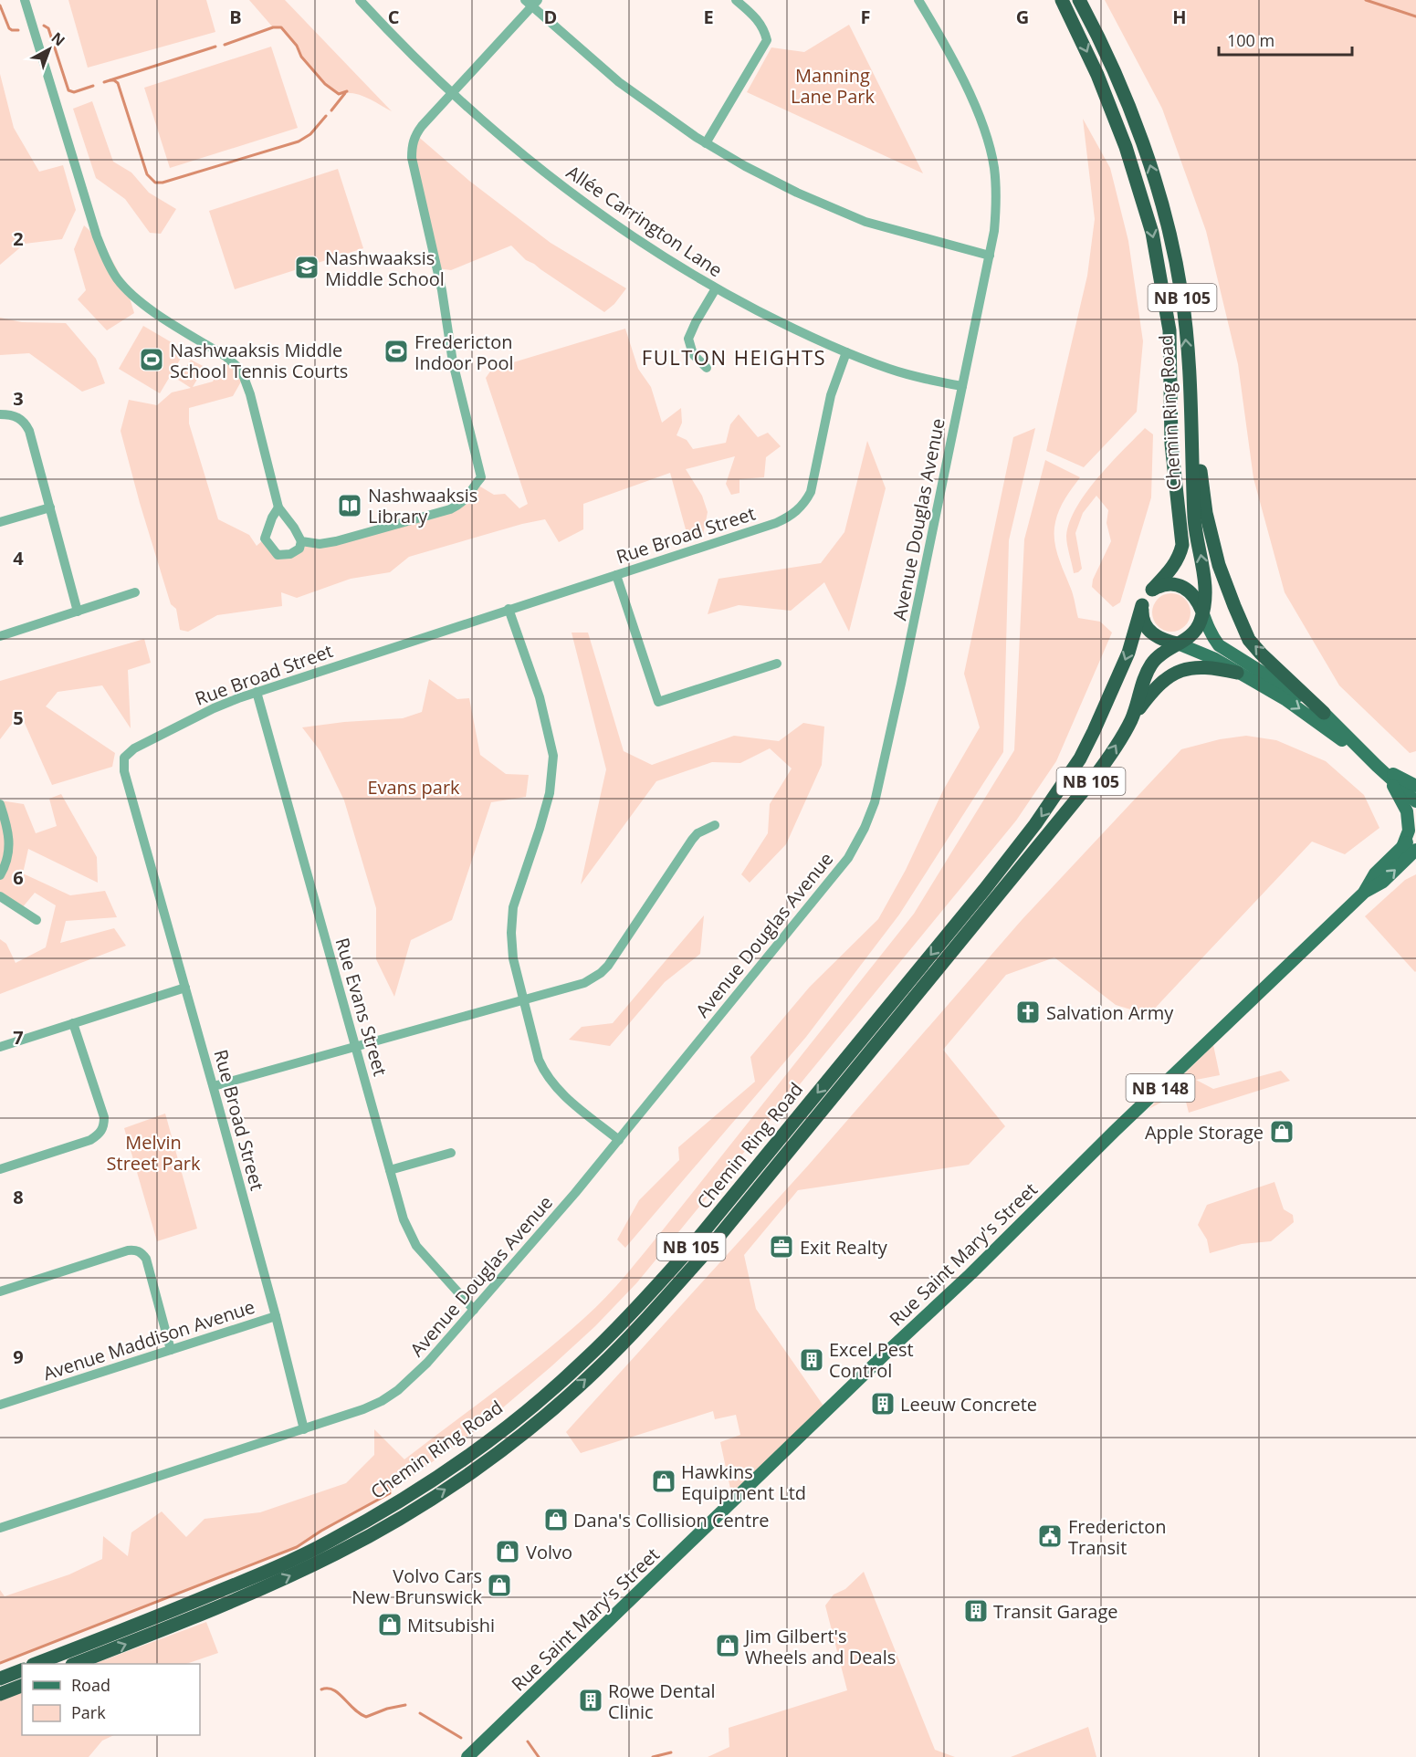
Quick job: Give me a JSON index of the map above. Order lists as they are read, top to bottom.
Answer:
{
  "streets": {
    "highway": ["NB 105", "Chemin Ring Road"],
    "main road": ["NB 148", "Rue Saint Mary's Street"],
    "street": [
      "Allée Carrington Lane",
      "Avenue Douglas Avenue",
      "Rue Broad Street",
      "Rue Evans Street",
      "Avenue Maddison Avenue"
    ]
  },
  "crossings": [
    ["Allée Carrington Lane", "Avenue Douglas Avenue"],
    ["Allée Carrington Lane", "Rue Broad Street"],
    ["Avenue Douglas Avenue", "Rue Broad Street"],
    ["Avenue Douglas Avenue", "Rue Evans Street"],
    ["Rue Broad Street", "Rue Evans Street"],
    ["Rue Broad Street", "Avenue Maddison Avenue"]
  ],
  "districts": ["FULTON HEIGHTS"],
  "parks": ["Manning Lane Park", "Evans park", "Melvin Street Park"],
  "places": {
    "school or university": ["Nashwaaksis Middle School"],
    "sports": ["Fredericton Indoor Pool", "Nashwaaksis Middle School Tennis Courts"],
    "library": ["Nashwaaksis Library"],
    "church": ["Salvation Army"],
    "shop": [
      "Apple Storage",
      "Hawkins Equipment Ltd",
      "Dana's Collision Centre",
      "Volvo",
      "Volvo Cars New Brunswick",
      "Mitsubishi",
      "Jim Gilbert's Wheels and Deals"
    ],
    "office": ["Exit Realty"],
    "building": [
      "Excel Pest Control",
      "Leeuw Concrete",
      "Transit Garage",
      "Rowe Dental Clinic"
    ],
    "public building": ["Fredericton Transit"]
  },
  "legend": ["Road", "Park"],
  "scale_bar": "100 m",
  "north": "top right",
  "grid": {
    "columns": [
      "B",
      "C",
      "D",
      "E",
      "F",
      "G",
      "H"
    ],
    "rows": [
      "2",
      "3",
      "4",
      "5",
      "6",
      "7",
      "8",
      "9"
    ]
  }
}
